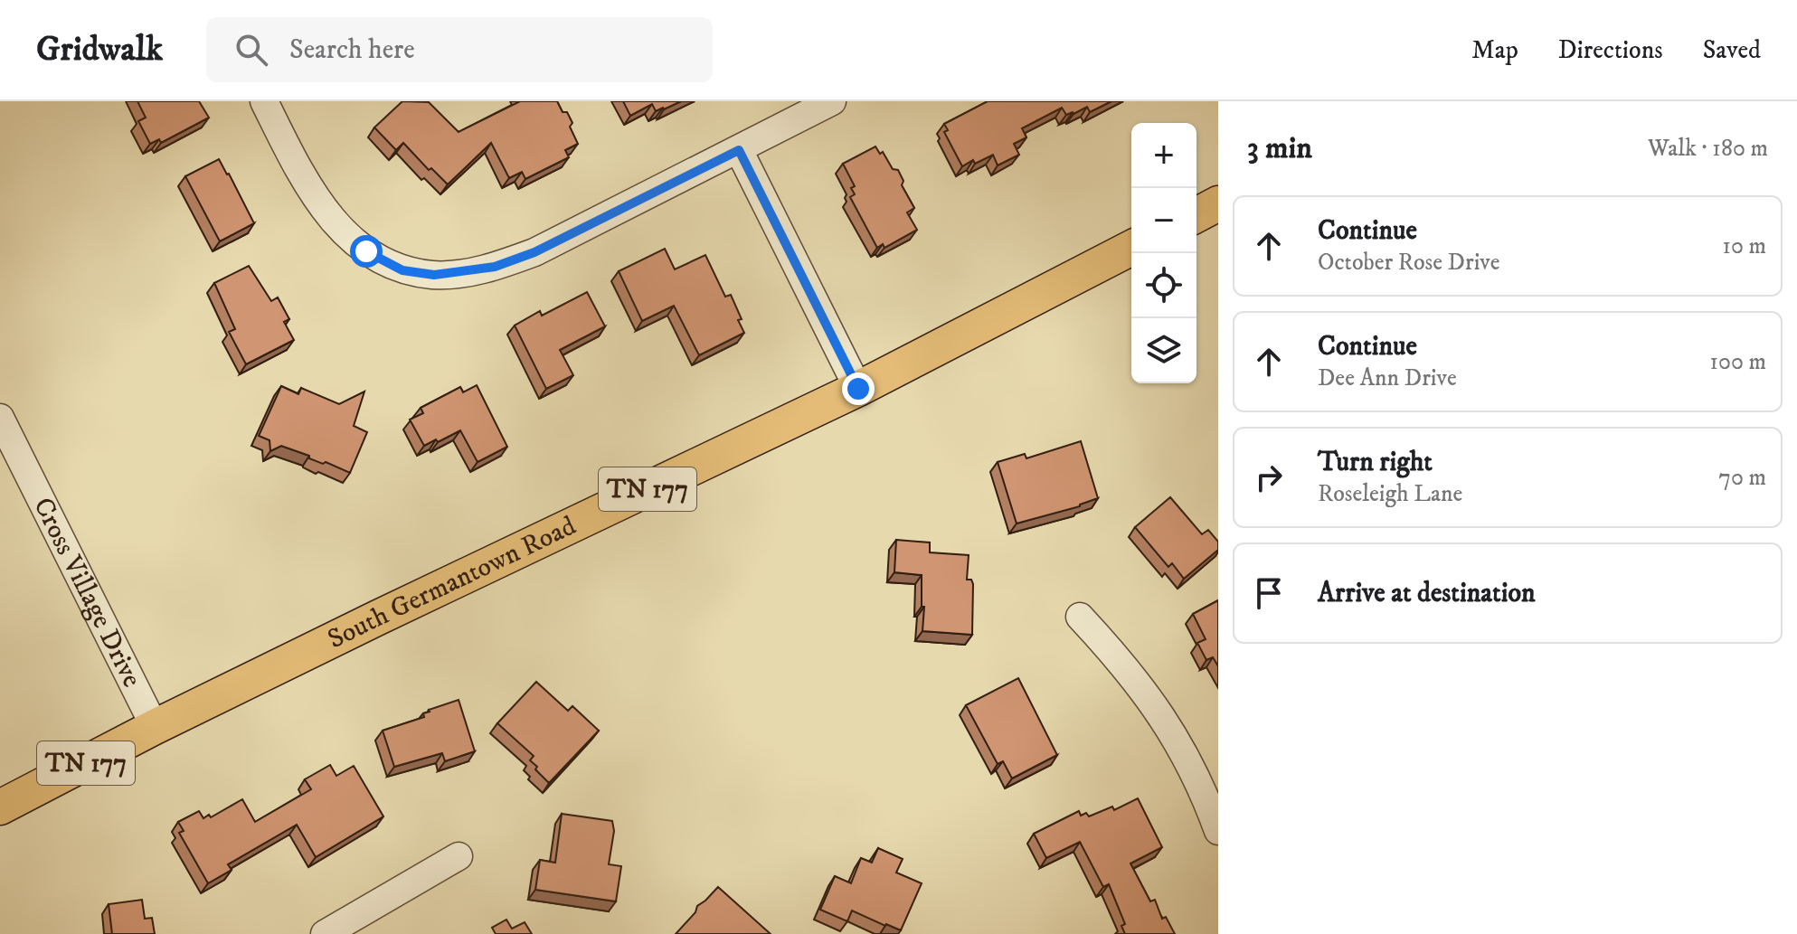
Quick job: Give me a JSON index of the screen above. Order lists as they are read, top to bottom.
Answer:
{
  "streets": {
    "main road": ["TN 177", "South Germantown Road"],
    "street": ["Cross Village Drive"]
  },
  "crossings": [
    ["South Germantown Road", "Cross Village Drive"]
  ],
  "page": {
    "header": "Gridwalk",
    "search": "Search here",
    "nav": ["Map", "Directions", "Saved"],
    "heading": ["3 min", "Walk · 180 m"],
    "map_buttons": ["+", "−"],
    "list": [
      ["Continue", "October Rose Drive", "10 m"],
      ["Continue", "Dee Ann Drive", "100 m"],
      ["Turn right", "Roseleigh Lane", "70 m"],
      "Arrive at destination"
    ]
  }
}
